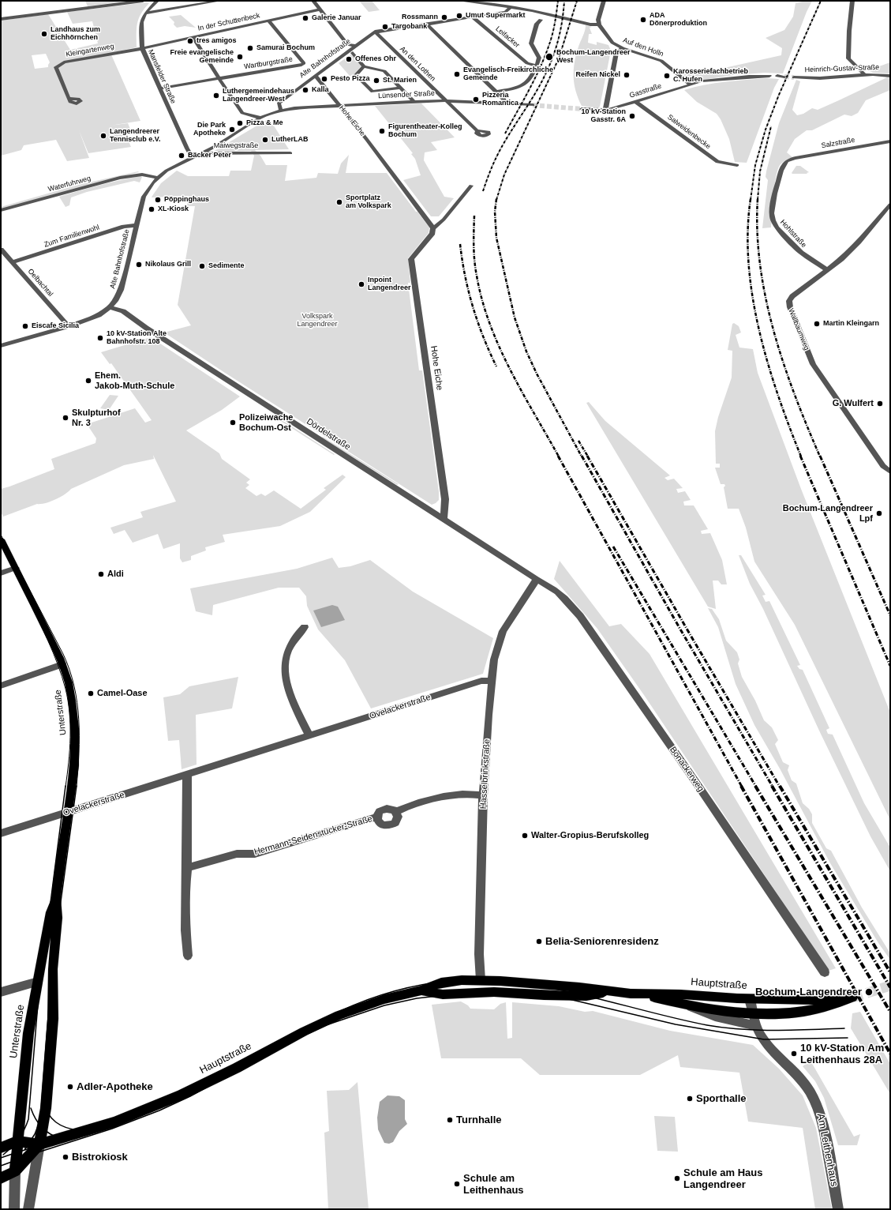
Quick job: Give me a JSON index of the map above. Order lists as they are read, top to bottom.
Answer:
{
  "streets": {
    "main road": ["Unterstraße", "Hauptstraße"],
    "street": [
      "In der Schuttenbeck",
      "Leifacker",
      "Auf den Holln",
      "Kleingartenweg",
      "Alte Bahnhofstraße",
      "Wartburgstraße",
      "An den Lothen",
      "Heinrich-Gustav-Straße",
      "Mansfelder Straße",
      "Gasstraße",
      "Lünsender Straße",
      "Hohe Eiche",
      "Salweidenbecke",
      "Salzstraße",
      "Maiwegstraße",
      "Waterfuhrweg",
      "Hohlstraße",
      "Zum Familienwohl",
      "Oelbachtal",
      "Wallbaumweg",
      "Dördelstraße",
      "Ovelackerstraße",
      "Bonackerweg",
      "Hasselbrinkstraße",
      "Hermann-Seidenstücker-Straße",
      "Am Leithenhaus"
    ]
  },
  "crossings": [
    ["In der Schuttenbeck", "Kleingartenweg"],
    ["In der Schuttenbeck", "Wartburgstraße"],
    ["In der Schuttenbeck", "Mansfelder Straße"],
    ["Leifacker", "Alte Bahnhofstraße"],
    ["Auf den Holln", "Gasstraße"],
    ["Kleingartenweg", "Mansfelder Straße"],
    ["Alte Bahnhofstraße", "An den Lothen"],
    ["Alte Bahnhofstraße", "Mansfelder Straße"],
    ["Alte Bahnhofstraße", "Lünsender Straße"],
    ["Alte Bahnhofstraße", "Hohe Eiche"],
    ["Alte Bahnhofstraße", "Maiwegstraße"],
    ["Alte Bahnhofstraße", "Waterfuhrweg"],
    ["Alte Bahnhofstraße", "Zum Familienwohl"],
    ["Alte Bahnhofstraße", "Oelbachtal"],
    ["Alte Bahnhofstraße", "Dördelstraße"],
    ["Wartburgstraße", "Mansfelder Straße"],
    ["An den Lothen", "Lünsender Straße"],
    ["Gasstraße", "Salweidenbecke"],
    ["Lünsender Straße", "Hohe Eiche"],
    ["Hohe Eiche", "Dördelstraße"],
    ["Salzstraße", "Hohlstraße"],
    ["Hohlstraße", "Wallbaumweg"],
    ["Zum Familienwohl", "Oelbachtal"],
    ["Dördelstraße", "Bonackerweg"],
    ["Dördelstraße", "Hasselbrinkstraße"],
    ["Ovelackerstraße", "Unterstraße"],
    ["Ovelackerstraße", "Hasselbrinkstraße"],
    ["Unterstraße", "Hauptstraße"],
    ["Bonackerweg", "Hasselbrinkstraße"],
    ["Hasselbrinkstraße", "Hermann-Seidenstücker-Straße"],
    ["Hasselbrinkstraße", "Hauptstraße"],
    ["Hauptstraße", "Am Leithenhaus"]
  ],
  "parks": ["Volkspark Langendreer"],
  "places": [
    "Umut Supermarkt",
    "Rossmann",
    "Galerie Januar",
    "ADA Dönerproduktion",
    "Targobank",
    "Landhaus zum Eichhörnchen",
    "tres amigos",
    "Samurai Bochum",
    "Freie evangelische Gemeinde",
    "Bochum-Langendreer West",
    "Offenes Ohr",
    "Evangelisch-Freikirchliche Gemeinde",
    "Reifen Nickel",
    "Karosseriefachbetrieb C. Hufen",
    "Pesto Pizza",
    "St. Marien",
    "Kalla",
    "Luthergemeindehaus Langendreer-West",
    "Pizzeria Romantica",
    "10 kV-Station Gasstr. 6A",
    "Pizza & Me",
    "Die Park Apotheke",
    "Figurentheater-Kolleg Bochum",
    "Langendreerer Tennisclub e.V.",
    "LutherLAB",
    "Bäcker Peter",
    "Pöppinghaus",
    "Sportplatz am Volkspark",
    "XL-Kiosk",
    "Nikolaus Grill",
    "Sedimente",
    "Inpoint Langendreer",
    "Martin Kleingarn",
    "Eiscafe Sicilia",
    "10 kV-Station Alte Bahnhofstr. 108",
    "Ehem. Jakob-Muth-Schule",
    "G. Wulfert",
    "Skulpturhof Nr. 3",
    "Polizeiwache Bochum-Ost",
    "Bochum-Langendreer Lpf",
    "Aldi",
    "Camel-Oase",
    "Walter-Gropius-Berufskolleg",
    "Belia-Seniorenresidenz",
    "Bochum-Langendreer",
    "10 kV-Station Am Leithenhaus 28A",
    "Adler-Apotheke",
    "Sporthalle",
    "Turnhalle",
    "Bistrokiosk",
    "Schule am Haus Langendreer",
    "Schule am Leithenhaus"
  ]
}
